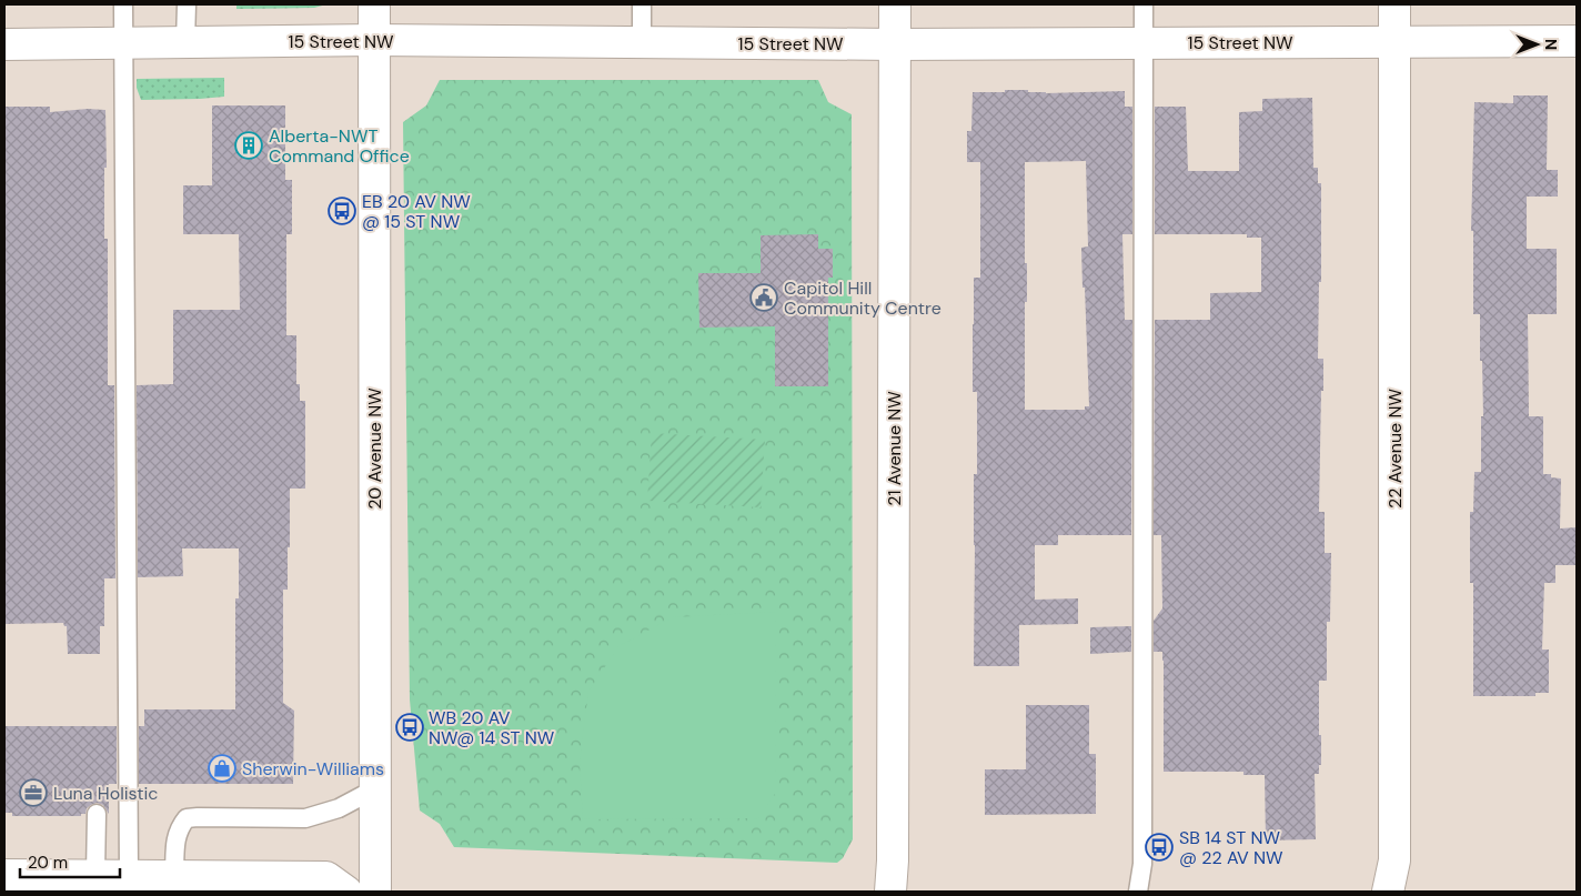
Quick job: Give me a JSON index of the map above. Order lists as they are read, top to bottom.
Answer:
{
  "streets": {
    "street": [
      "15 Street NW",
      "20 Avenue NW",
      "21 Avenue NW",
      "22 Avenue NW"
    ]
  },
  "crossings": [
    ["15 Street NW", "20 Avenue NW"],
    ["15 Street NW", "21 Avenue NW"],
    ["15 Street NW", "22 Avenue NW"]
  ],
  "places": {
    "building": ["Alberta-NWT Command Office"],
    "bus stop": ["EB 20 AV NW @ 15 ST NW", "WB 20 AV NW@ 14 ST NW", "SB 14 ST NW @ 22 AV NW"],
    "public building": ["Capitol Hill Community Centre"],
    "shop": ["Sherwin-Williams"],
    "office": ["Luna Holistic"]
  },
  "scale_bar": "20 m",
  "north": "right"
}
